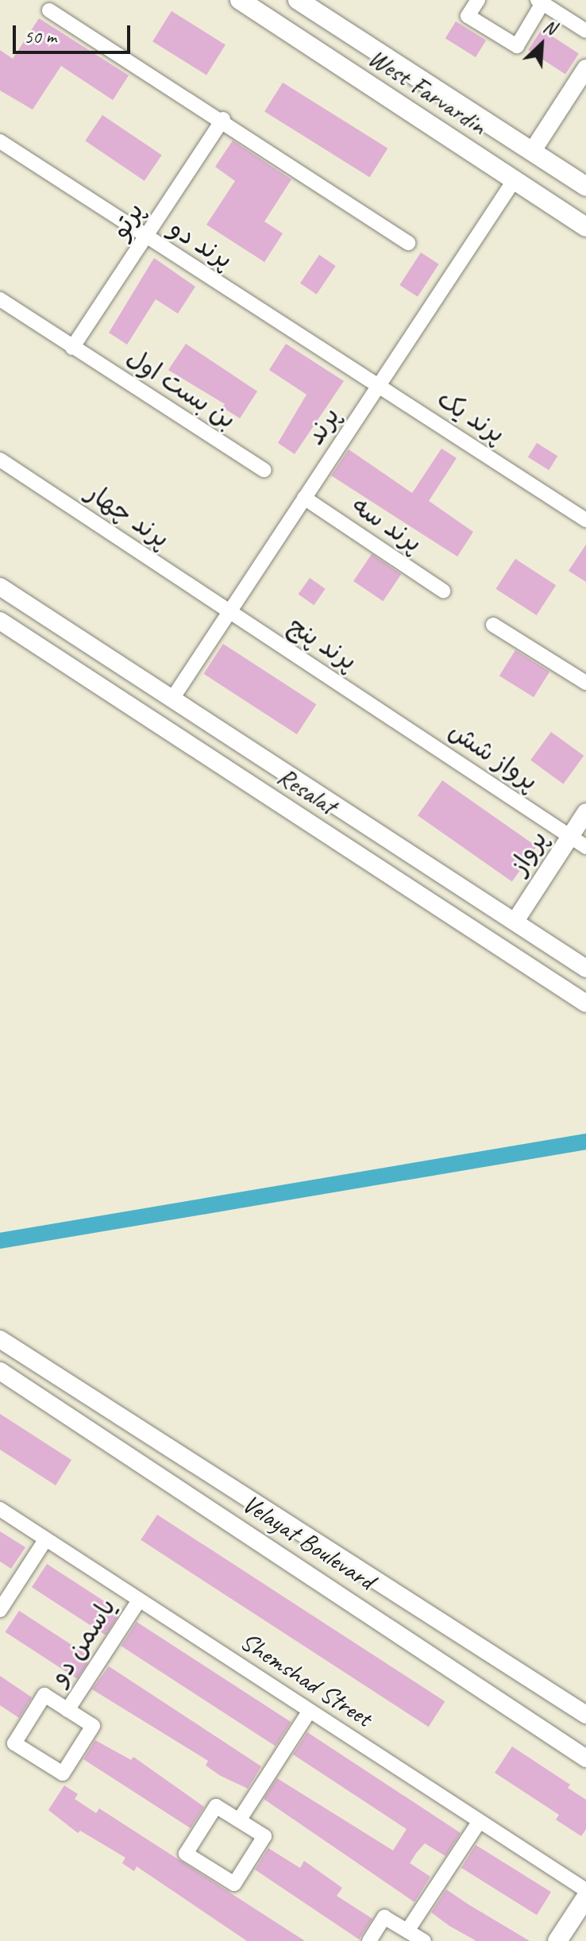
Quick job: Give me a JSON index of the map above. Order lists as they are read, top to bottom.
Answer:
{
  "streets": {
    "main road": ["West Farvardin"],
    "street": [
      "پرتو",
      "پرند دو",
      "بن بست اول",
      "پرند یک",
      "پرند",
      "پرند چهار",
      "پرند سه",
      "پرند پنج",
      "پرواز شش",
      "Resalat",
      "پرواز",
      "Velayat Boulevard",
      "یاسمن دو",
      "Shemshad Street"
    ]
  },
  "crossings": [
    ["West Farvardin", "پرند"],
    ["پرتو", "پرند دو"],
    ["پرتو", "بن بست اول"],
    ["پرند دو", "پرند یک"],
    ["پرند دو", "پرند"],
    ["پرند یک", "پرند"],
    ["پرند", "پرند چهار"],
    ["پرند", "پرند سه"],
    ["پرند", "پرند پنج"],
    ["پرند", "Resalat"],
    ["پرند چهار", "پرند پنج"],
    ["پرند پنج", "پرواز شش"],
    ["پرواز شش", "پرواز"],
    ["Resalat", "پرواز"],
    ["یاسمن دو", "Shemshad Street"]
  ],
  "scale_bar": "50 m",
  "north": "top right"
}
